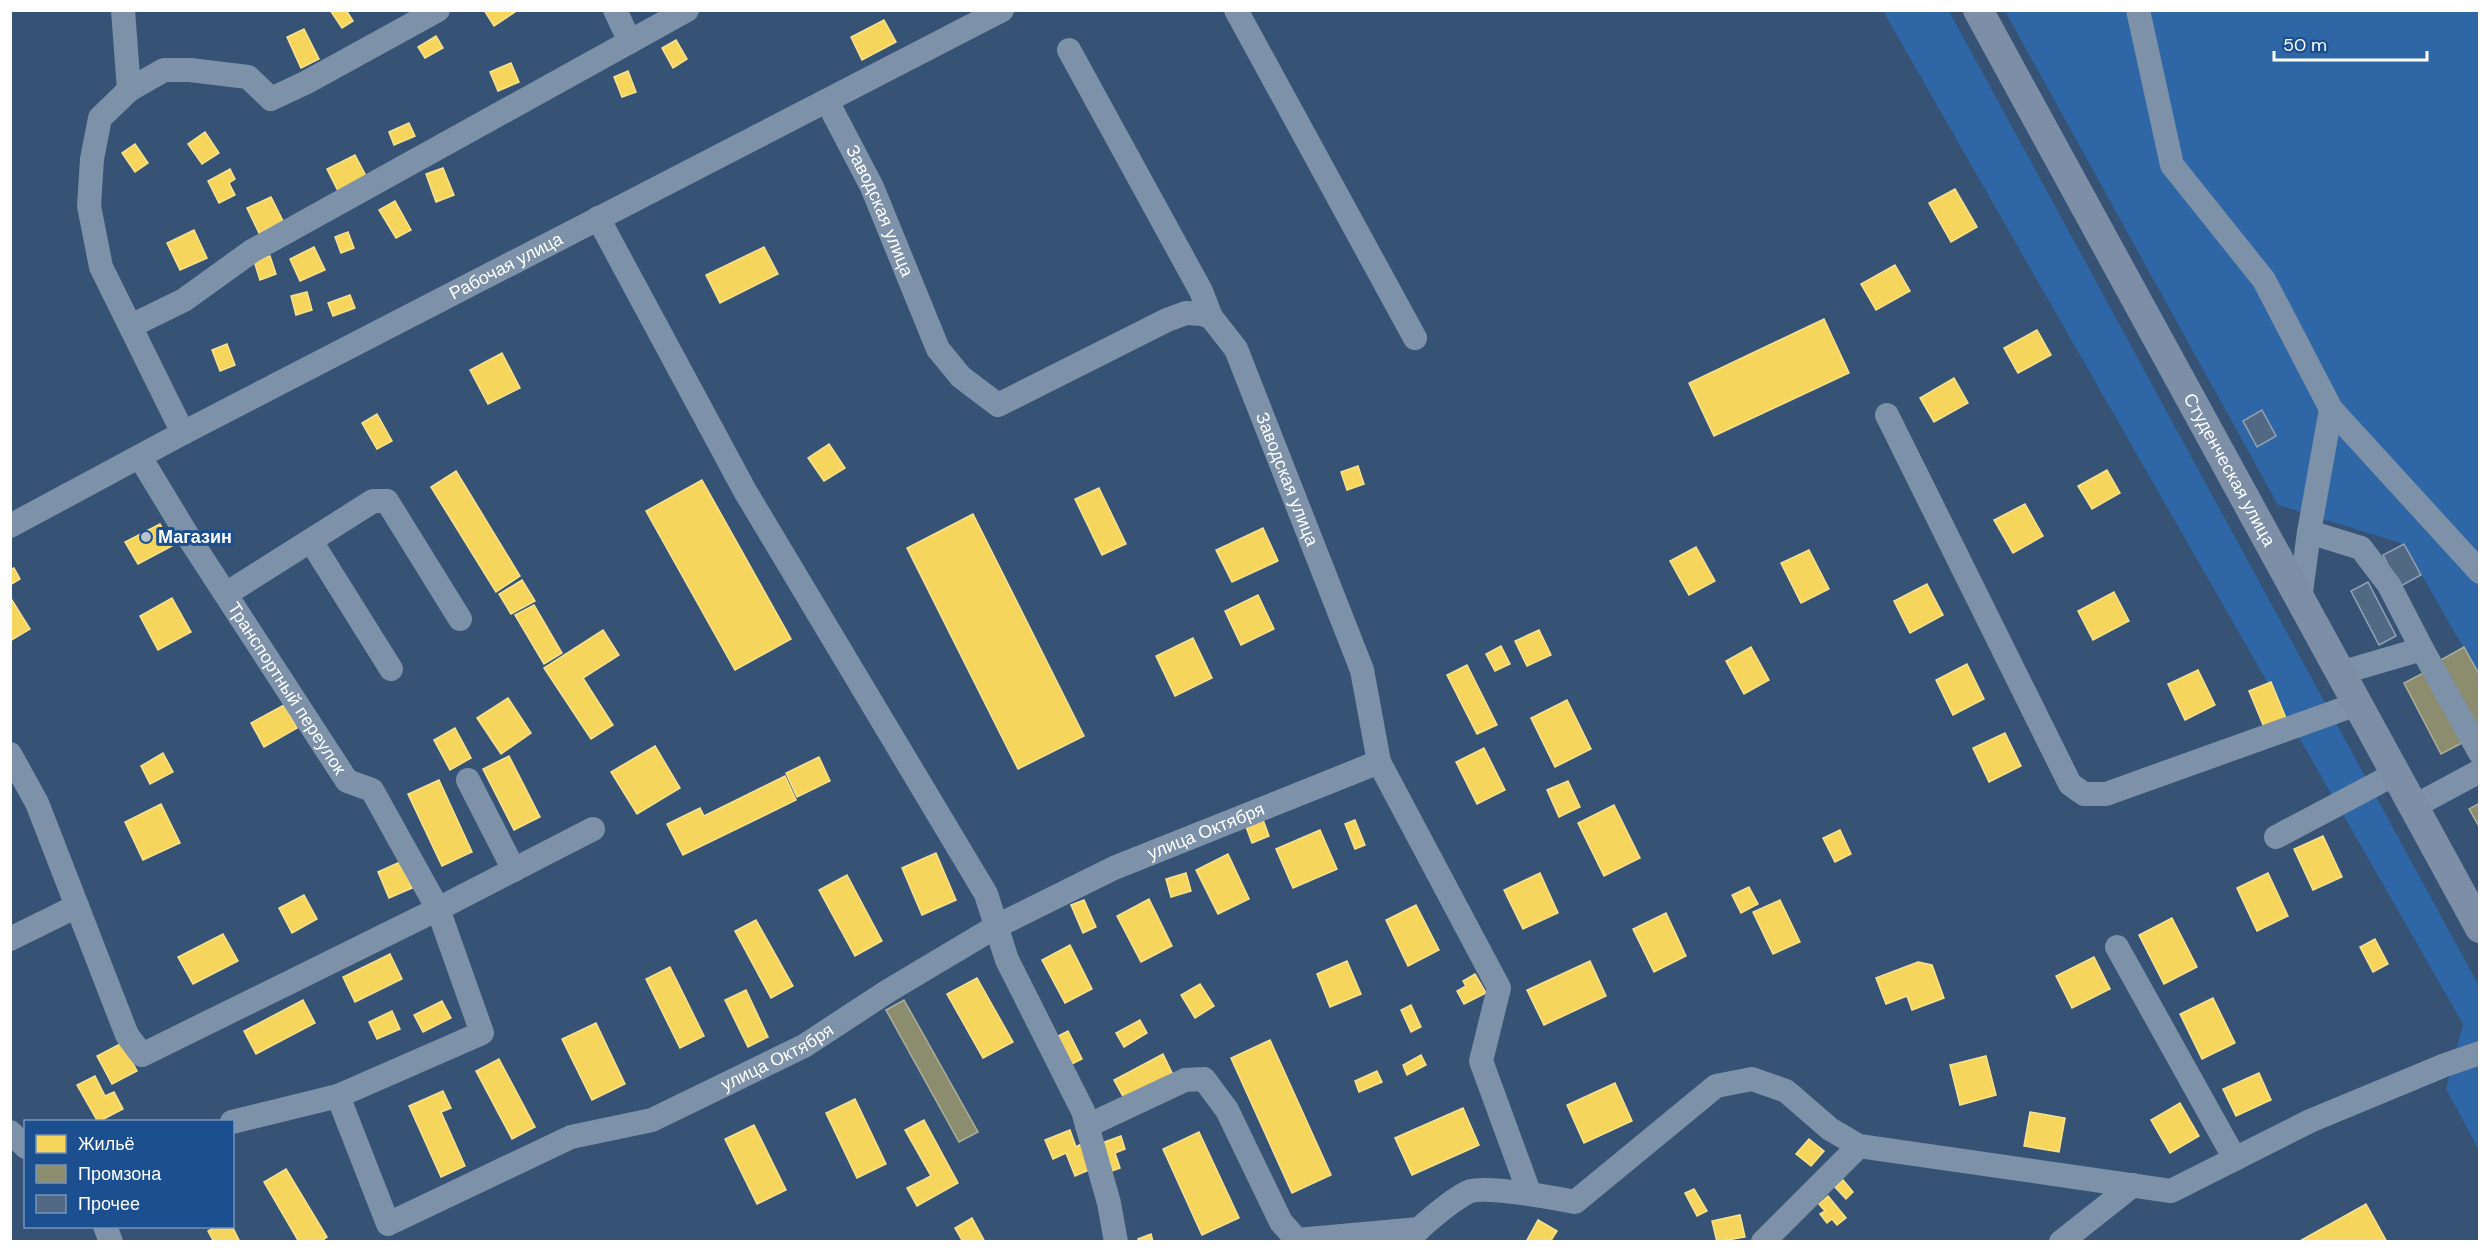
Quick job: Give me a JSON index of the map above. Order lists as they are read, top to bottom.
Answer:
{
  "streets": {
    "main road": ["Студенческая улица"],
    "street": [
      "Заводская улица",
      "Рабочая улица",
      "Транспортный переулок",
      "улица Октября"
    ]
  },
  "crossings": [
    ["Заводская улица", "Рабочая улица"],
    ["Заводская улица", "улица Октября"],
    ["Рабочая улица", "Транспортный переулок"],
    ["Транспортный переулок", "улица Октября"]
  ],
  "places": ["Магазин"],
  "legend": ["Жильё", "Промзона", "Прочее"],
  "scale_bar": "50 m"
}
